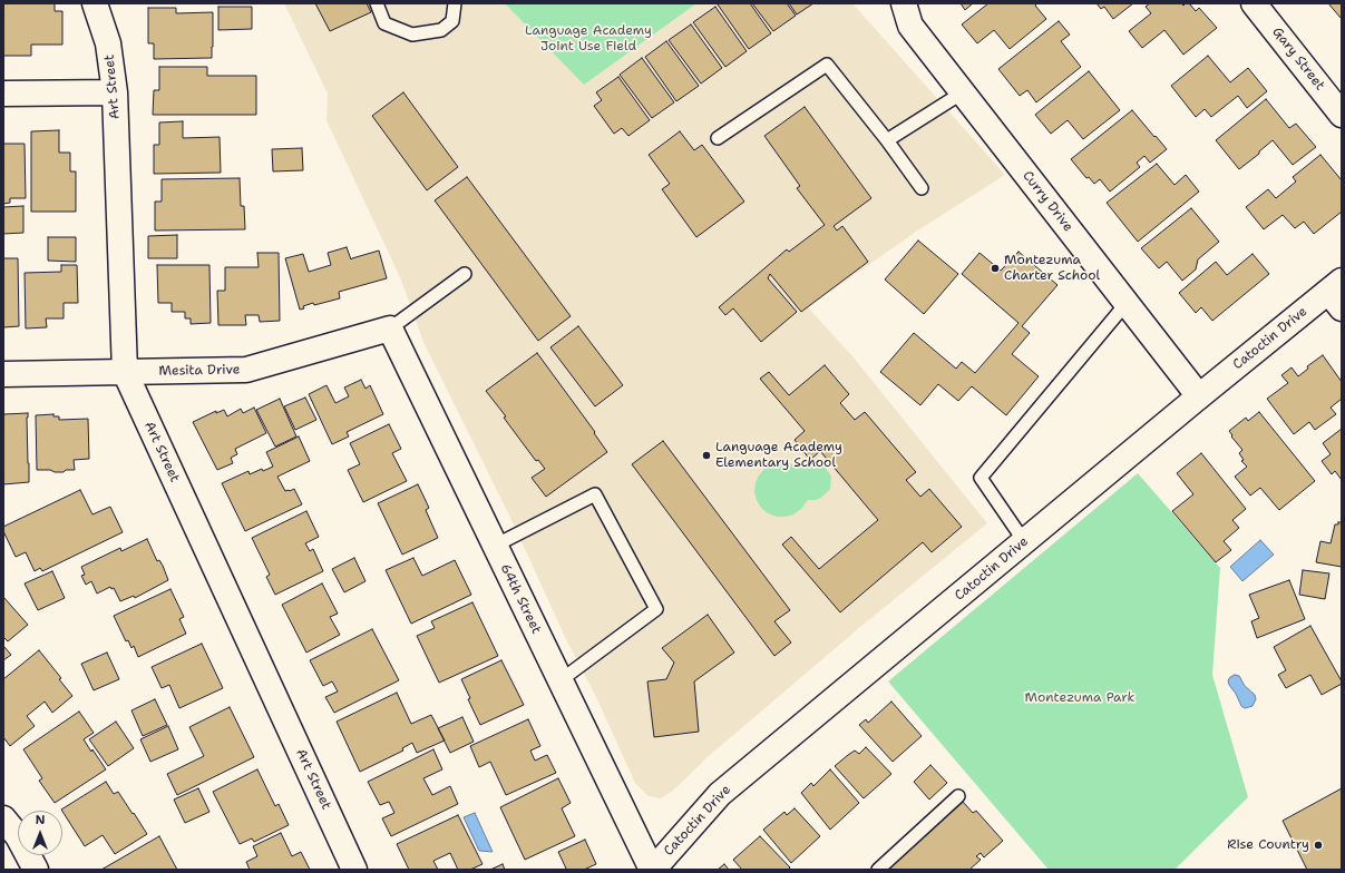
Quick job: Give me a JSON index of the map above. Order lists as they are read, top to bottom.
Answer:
{
  "streets": {
    "street": [
      "Gary Street",
      "Art Street",
      "Curry Drive",
      "Catoctin Drive",
      "Mesita Drive",
      "64th Street"
    ]
  },
  "crossings": [
    ["Art Street", "Mesita Drive"],
    ["Curry Drive", "Catoctin Drive"],
    ["Catoctin Drive", "64th Street"],
    ["Mesita Drive", "64th Street"]
  ],
  "parks": ["Language Academy Joint Use Field", "Montezuma Park"],
  "places": ["Montezuma Charter School", "Language Academy Elementary School", "Rise Country"],
  "north": "top"
}
